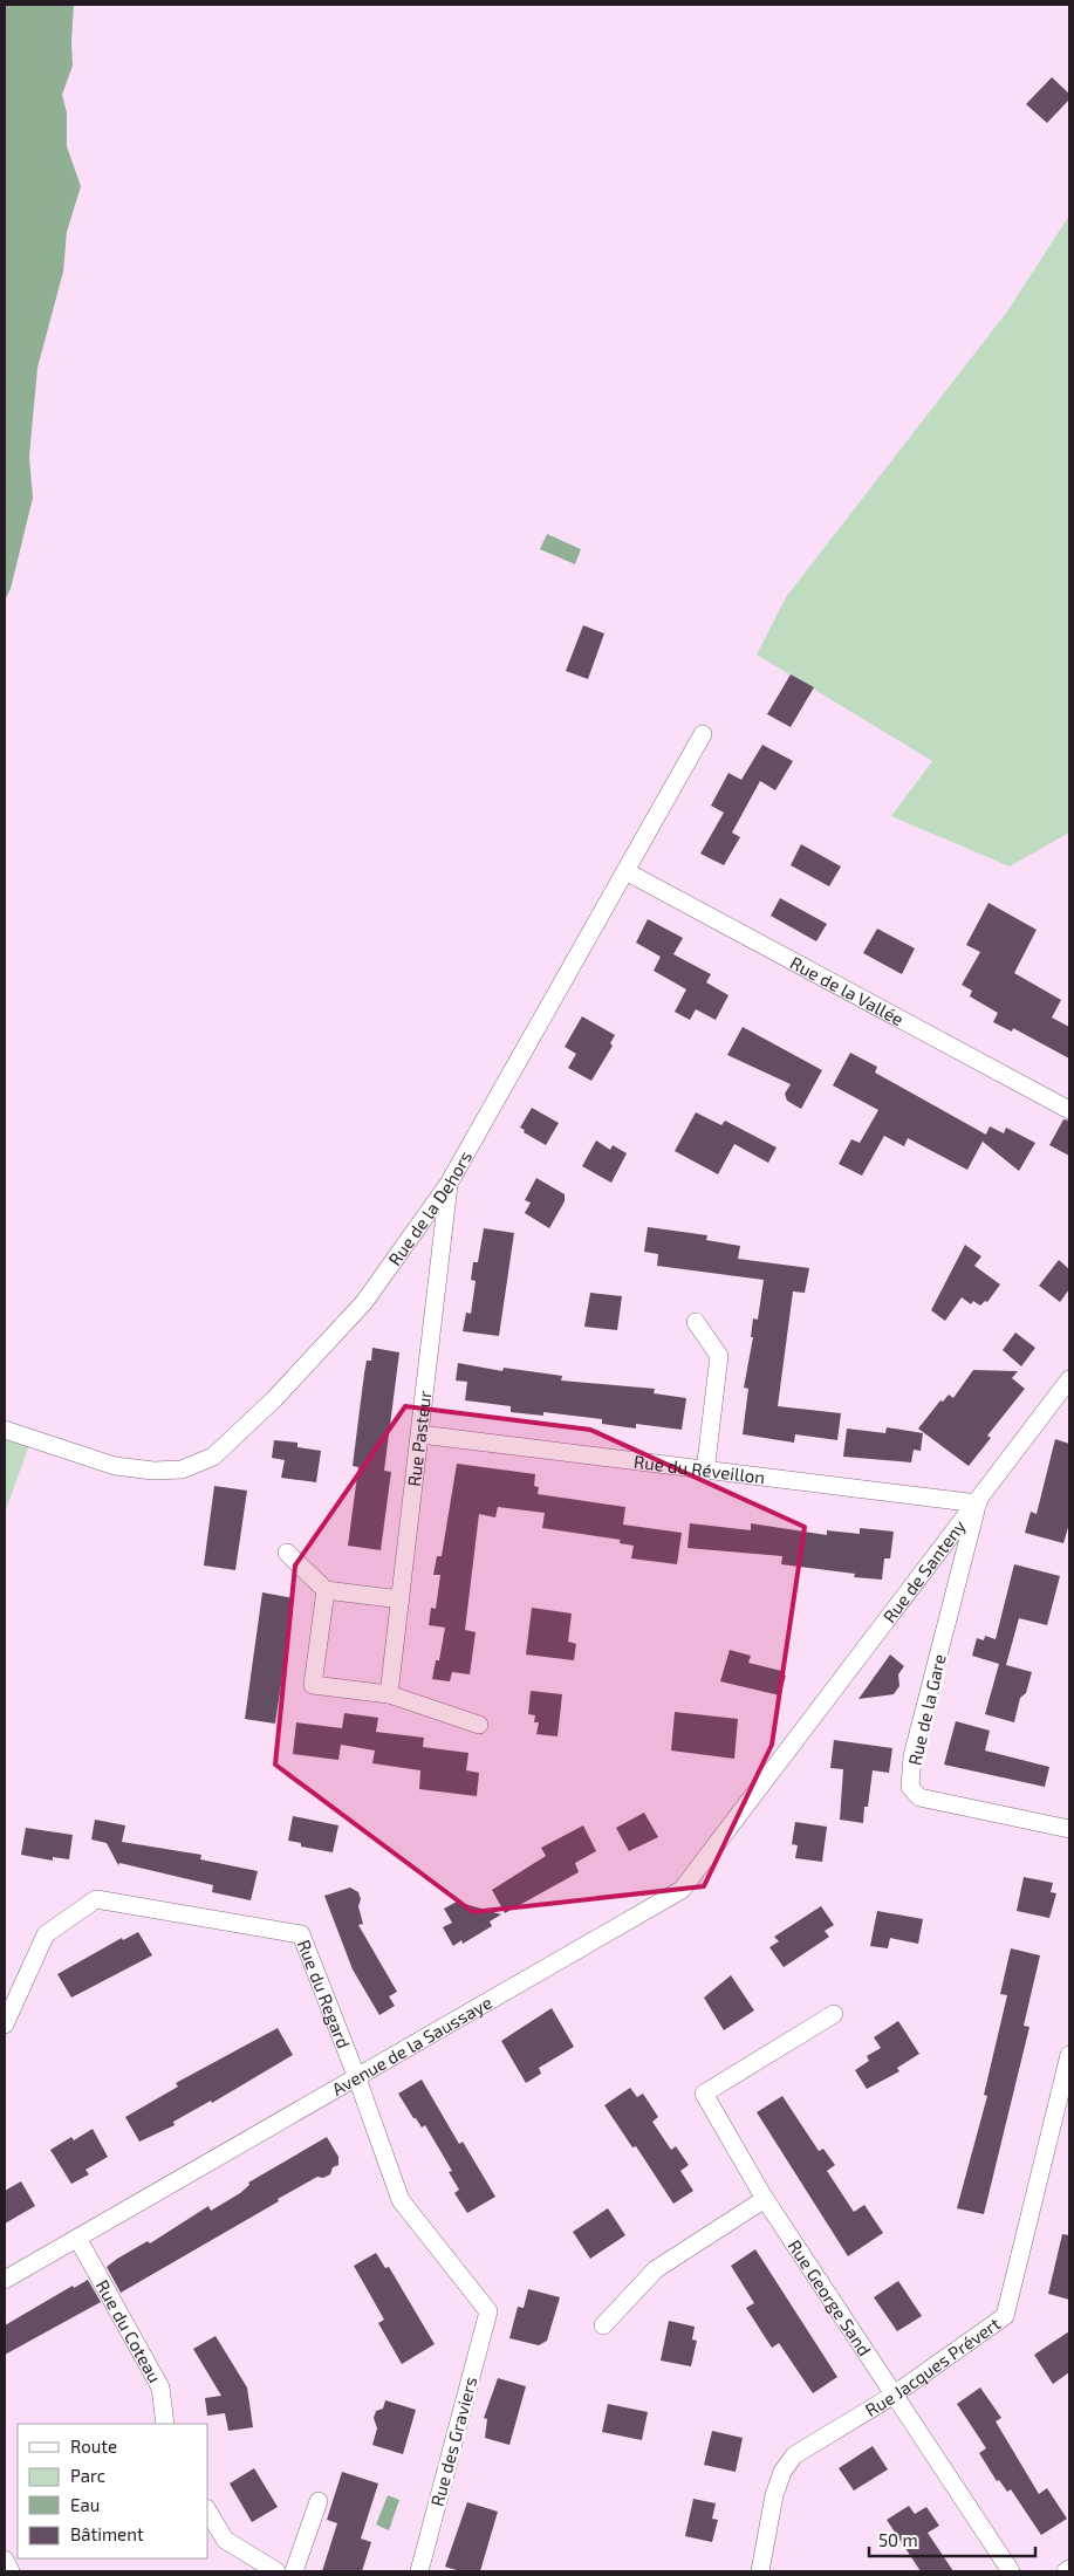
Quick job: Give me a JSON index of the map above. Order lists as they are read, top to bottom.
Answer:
{
  "streets": {
    "street": [
      "Rue de la Vallée",
      "Rue de la Dehors",
      "Rue Pasteur",
      "Rue du Réveillon",
      "Rue de Santeny",
      "Rue de la Gare",
      "Rue du Regard",
      "Avenue de la Saussaye",
      "Rue George Sand",
      "Rue du Coteau",
      "Rue Jacques Prévert",
      "Rue des Graviers"
    ]
  },
  "crossings": [
    ["Rue de la Vallée", "Rue de la Dehors"],
    ["Rue de la Dehors", "Rue Pasteur"],
    ["Rue Pasteur", "Rue du Réveillon"],
    ["Rue du Réveillon", "Rue de Santeny"],
    ["Rue du Réveillon", "Rue de la Gare"],
    ["Rue de Santeny", "Rue de la Gare"],
    ["Rue de Santeny", "Avenue de la Saussaye"],
    ["Rue du Regard", "Avenue de la Saussaye"],
    ["Rue du Regard", "Rue des Graviers"],
    ["Avenue de la Saussaye", "Rue du Coteau"],
    ["Rue George Sand", "Rue Jacques Prévert"]
  ],
  "legend": [
    "Route",
    "Parc",
    "Eau",
    "Bâtiment"
  ],
  "scale_bar": "50 m"
}
